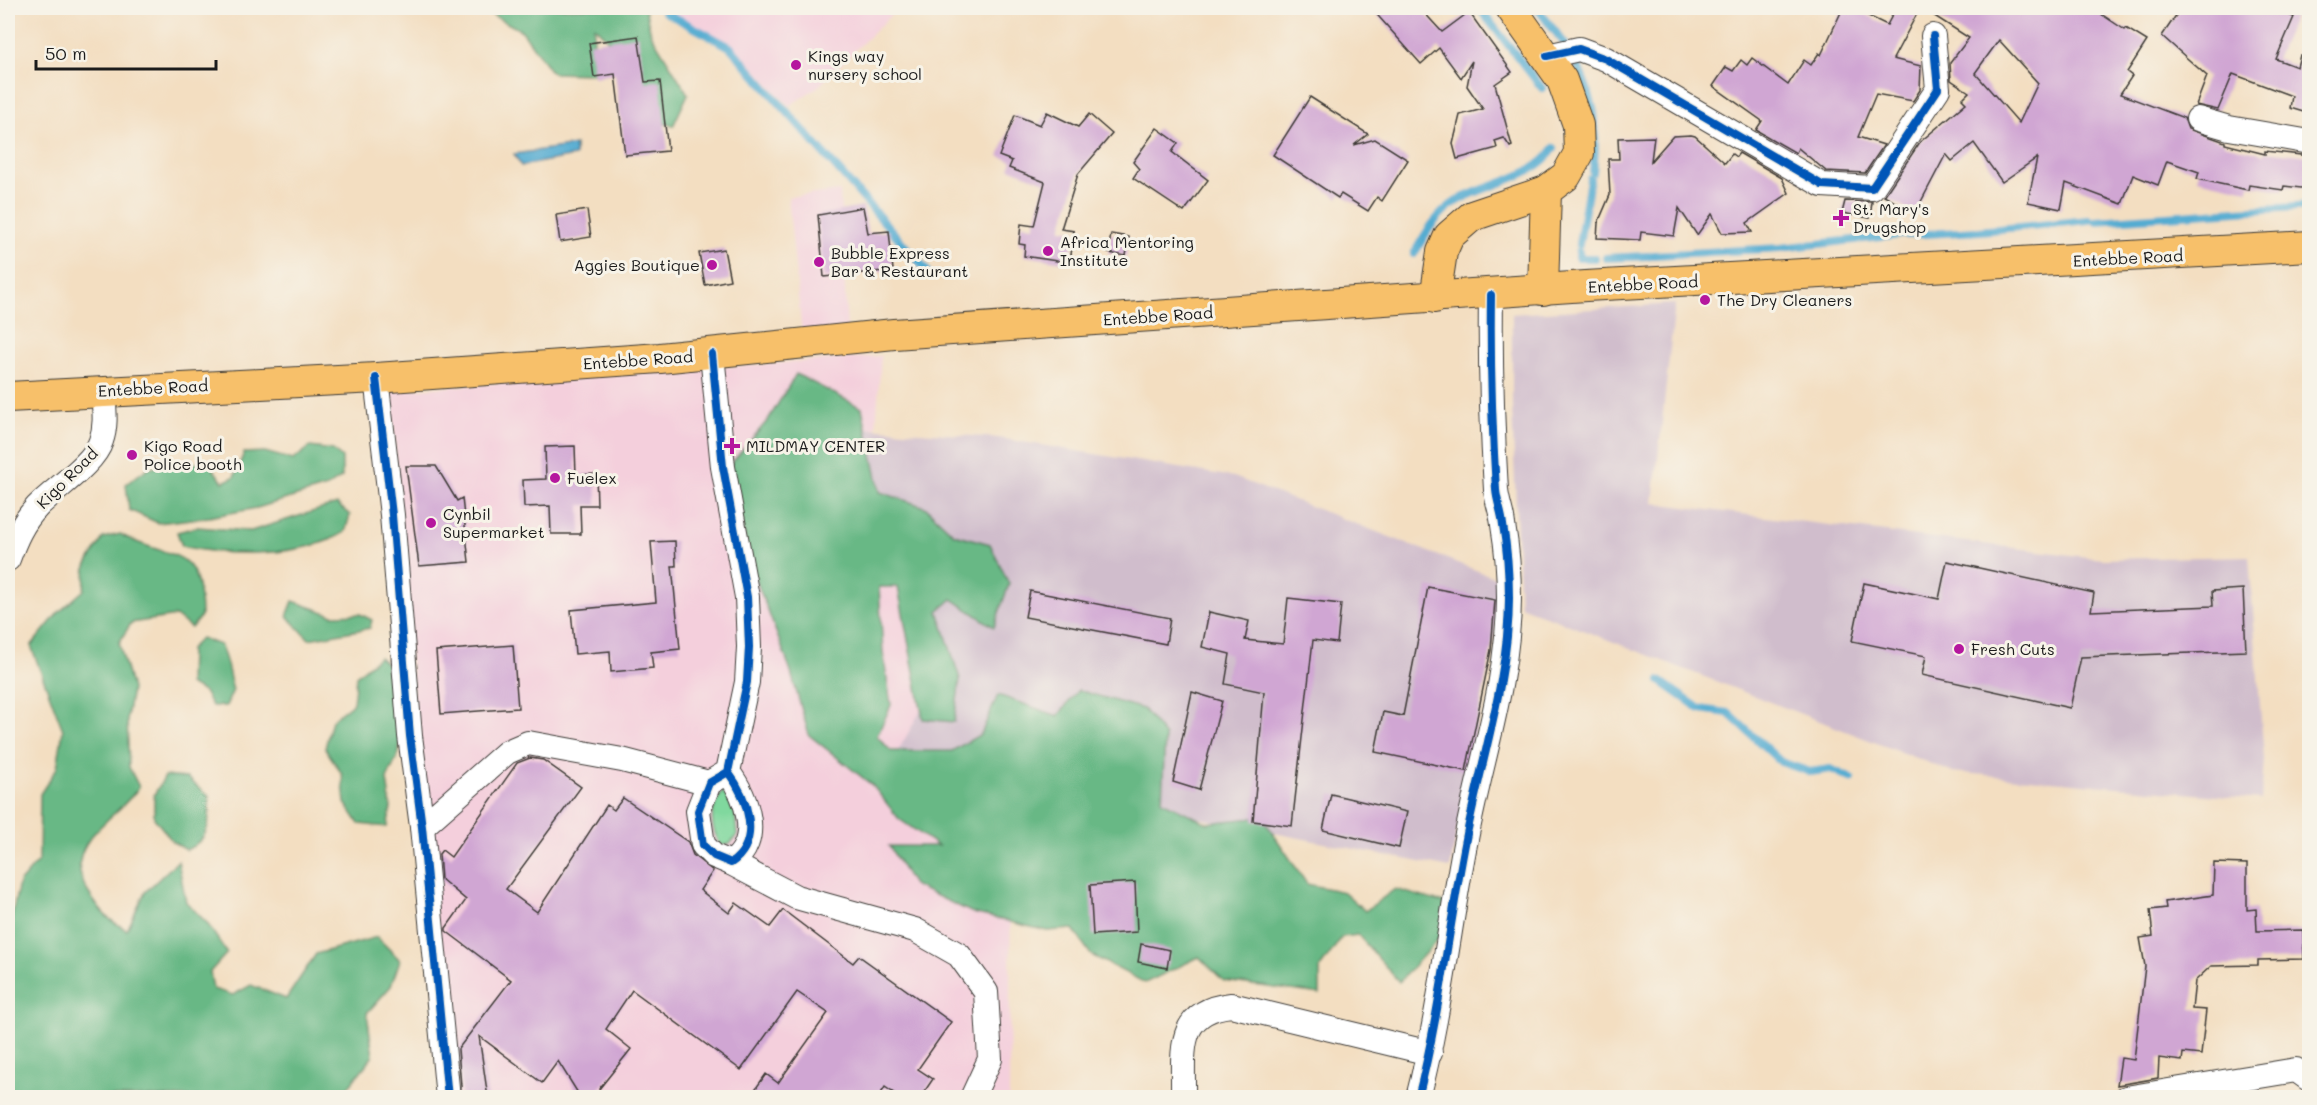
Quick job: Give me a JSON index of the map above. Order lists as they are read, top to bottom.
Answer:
{
  "streets": {
    "main road": ["Entebbe Road"],
    "street": ["Kigo Road"]
  },
  "crossings": [
    ["Entebbe Road", "Kigo Road"]
  ],
  "places": {
    "other": [
      "Kings way nursery school",
      "Africa Mentoring Institute",
      "Bubble Express Bar & Restaurant",
      "Aggies Boutique",
      "The Dry Cleaners",
      "Kigo Road Police booth",
      "Fuelex",
      "Cynbil Supermarket",
      "Fresh Cuts"
    ],
    "health": ["St. Mary's Drugshop", "MILDMAY CENTER"]
  },
  "scale_bar": "50 m"
}
